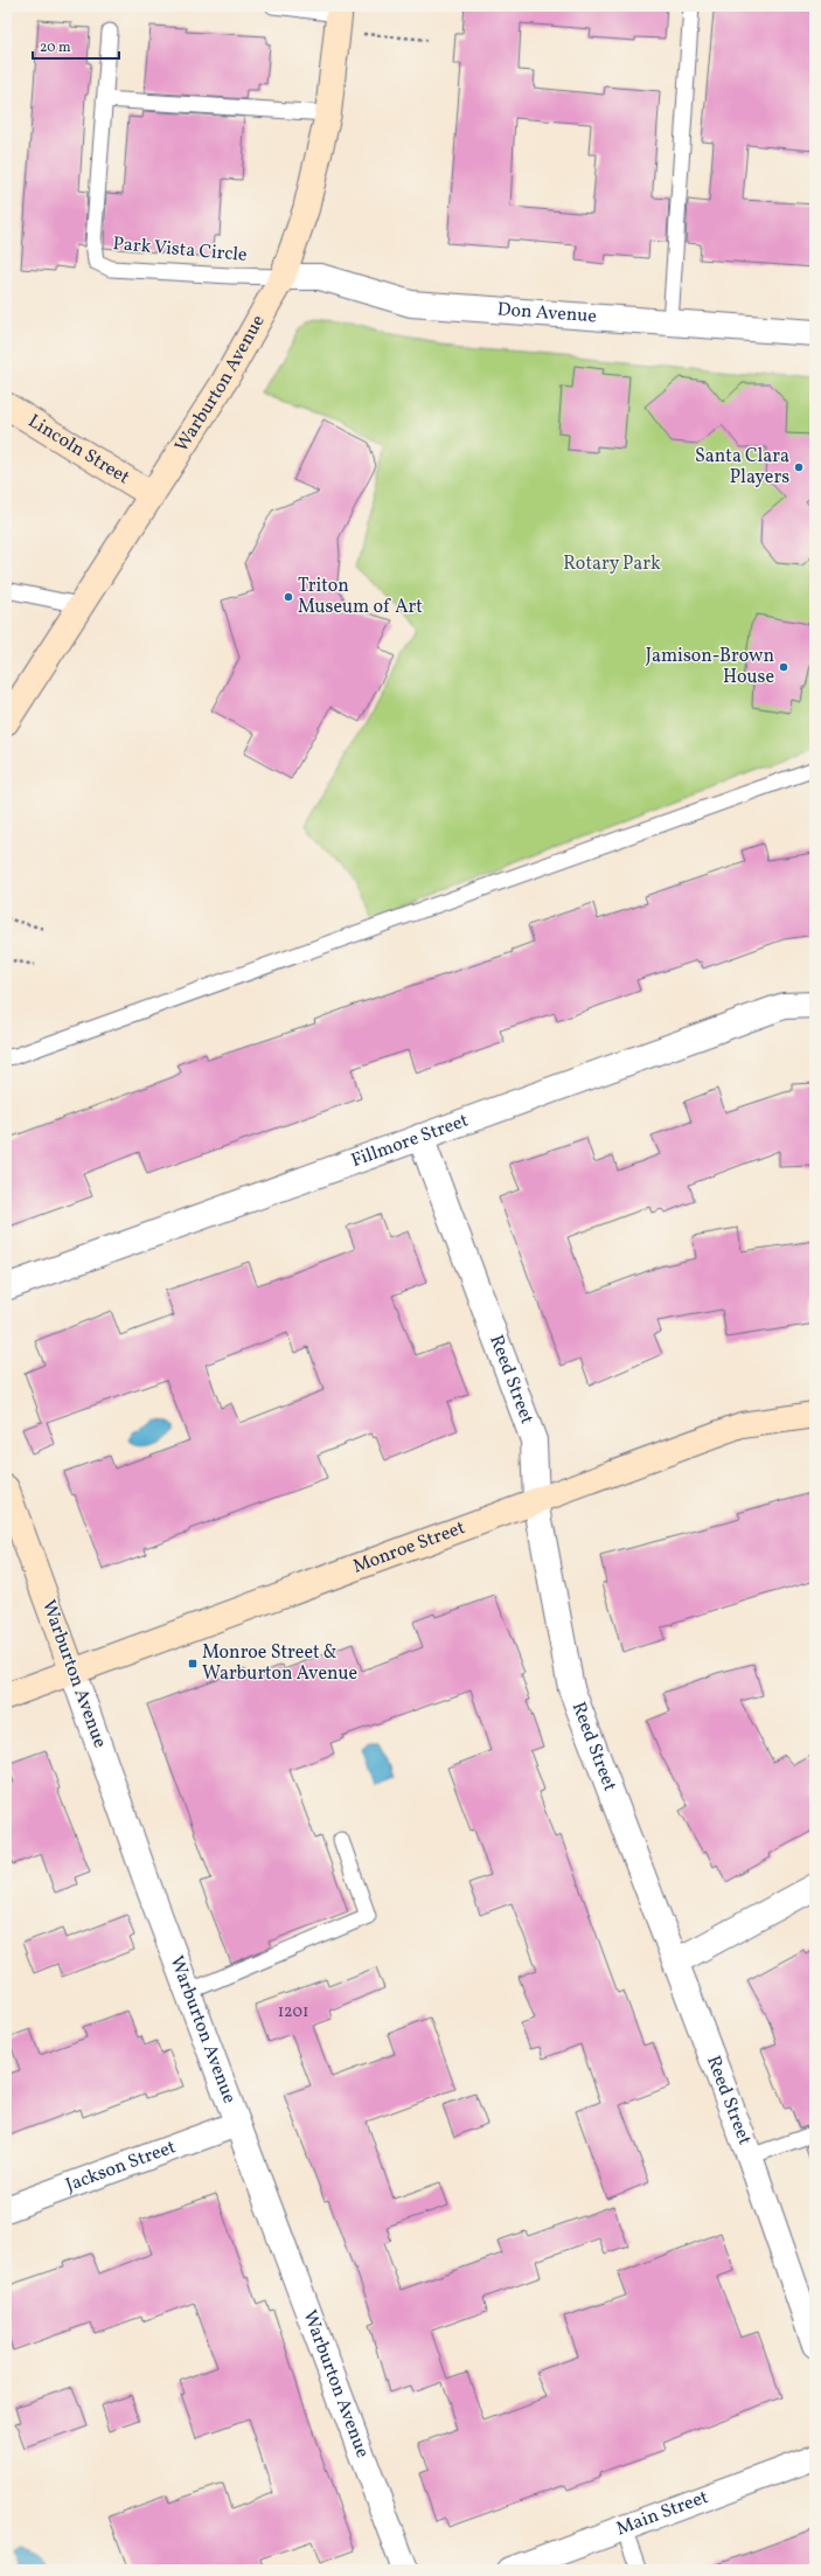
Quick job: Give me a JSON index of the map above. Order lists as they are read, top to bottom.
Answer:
{
  "streets": {
    "street": [
      "Don Avenue",
      "Warburton Avenue",
      "Lincoln Street",
      "Fillmore Street",
      "Reed Street",
      "Monroe Street",
      "Jackson Street",
      "Main Street"
    ],
    "lane": ["Park Vista Circle"]
  },
  "crossings": [
    ["Park Vista Circle", "Don Avenue"],
    ["Park Vista Circle", "Warburton Avenue"],
    ["Don Avenue", "Warburton Avenue"],
    ["Warburton Avenue", "Lincoln Street"],
    ["Warburton Avenue", "Monroe Street"],
    ["Warburton Avenue", "Jackson Street"],
    ["Fillmore Street", "Reed Street"],
    ["Reed Street", "Monroe Street"]
  ],
  "parks": ["Rotary Park"],
  "places": {
    "other": ["Santa Clara Players", "Triton Museum of Art", "Jamison-Brown House"],
    "transit": ["Monroe Street & Warburton Avenue"]
  },
  "house_numbers": ["1201"],
  "scale_bar": "20 m"
}
